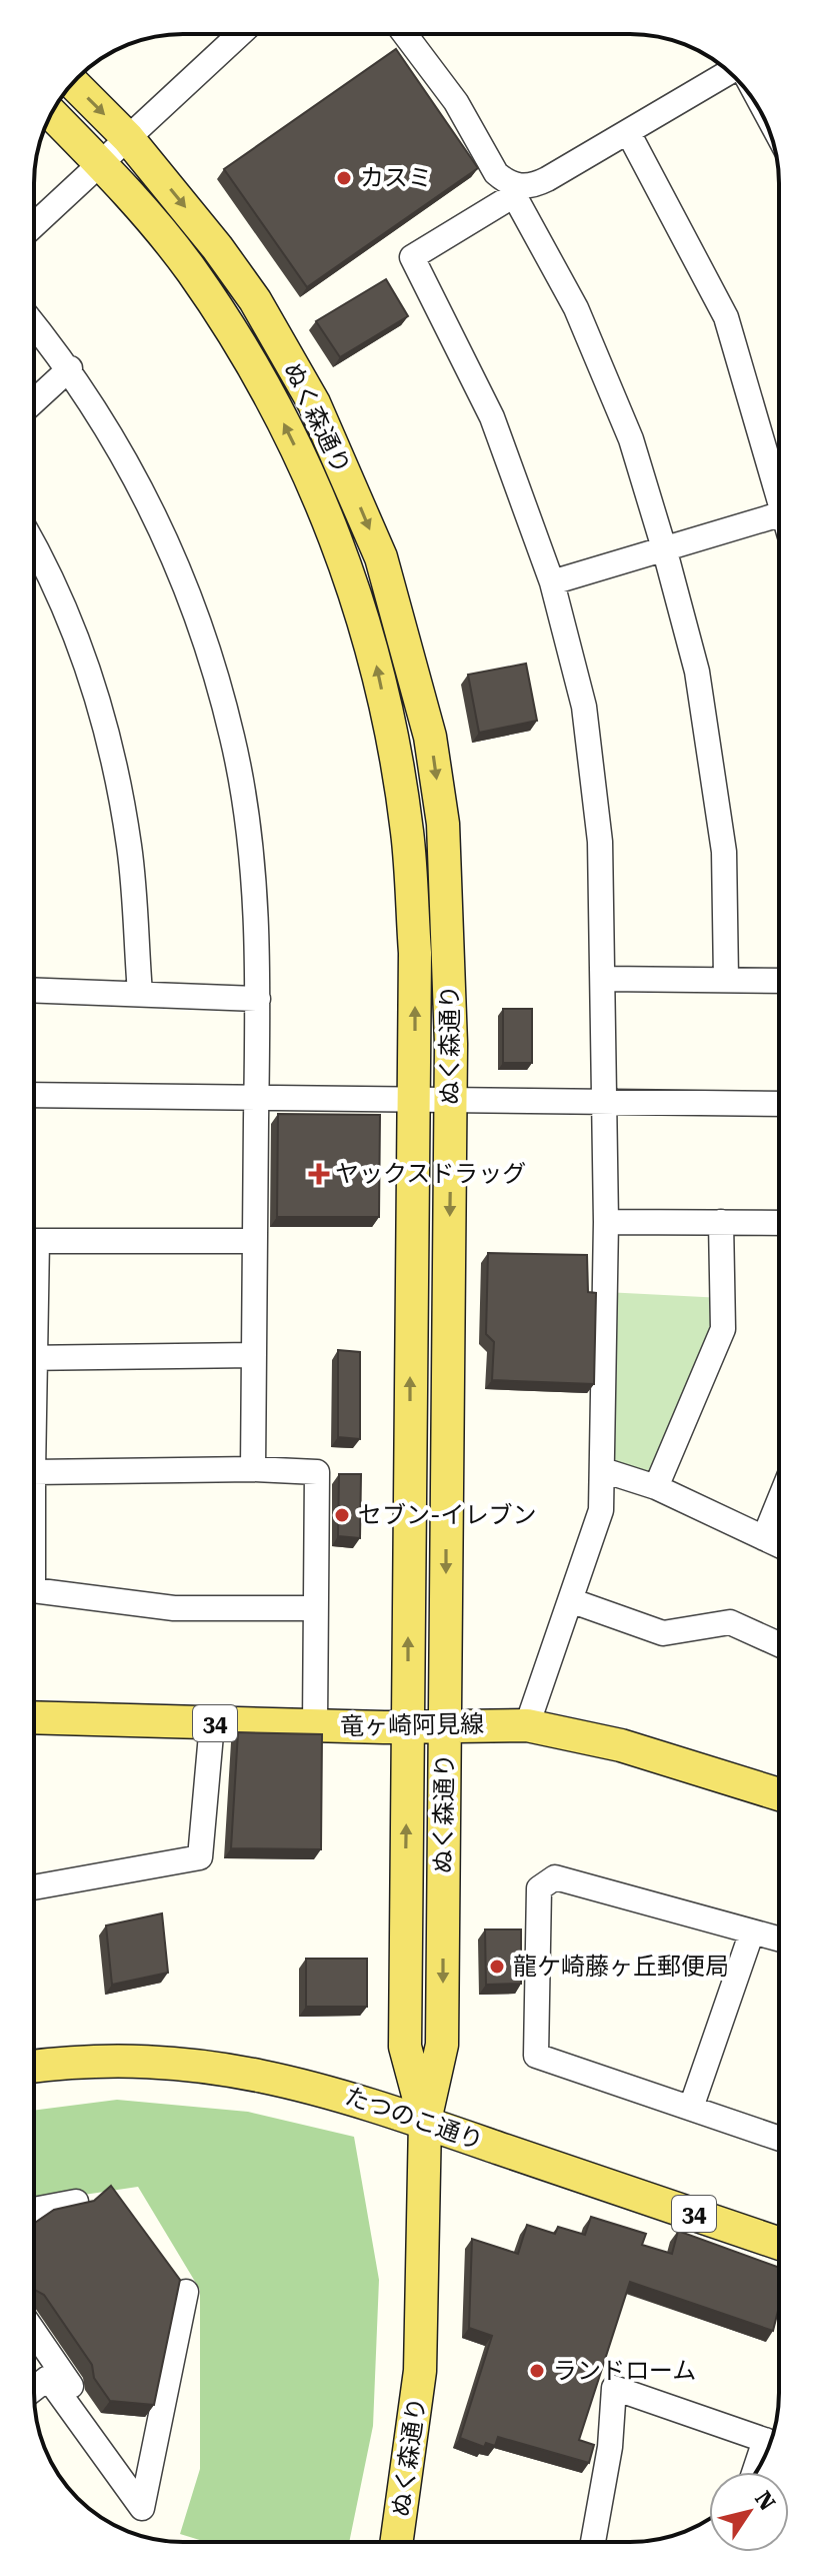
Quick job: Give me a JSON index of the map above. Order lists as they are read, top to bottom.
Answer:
{
  "streets": {
    "main road": [
      "ぬく森通り",
      "34",
      "竜ヶ崎阿見線",
      "たつのこ通り"
    ]
  },
  "crossings": [
    ["ぬく森通り", "竜ヶ崎阿見線"],
    ["ぬく森通り", "たつのこ通り"]
  ],
  "places": {
    "other": [
      "カスミ",
      "セブン-イレブン",
      "龍ケ崎藤ヶ丘郵便局",
      "ランドローム"
    ],
    "health": ["ヤックスドラッグ"]
  },
  "north": "top right"
}
